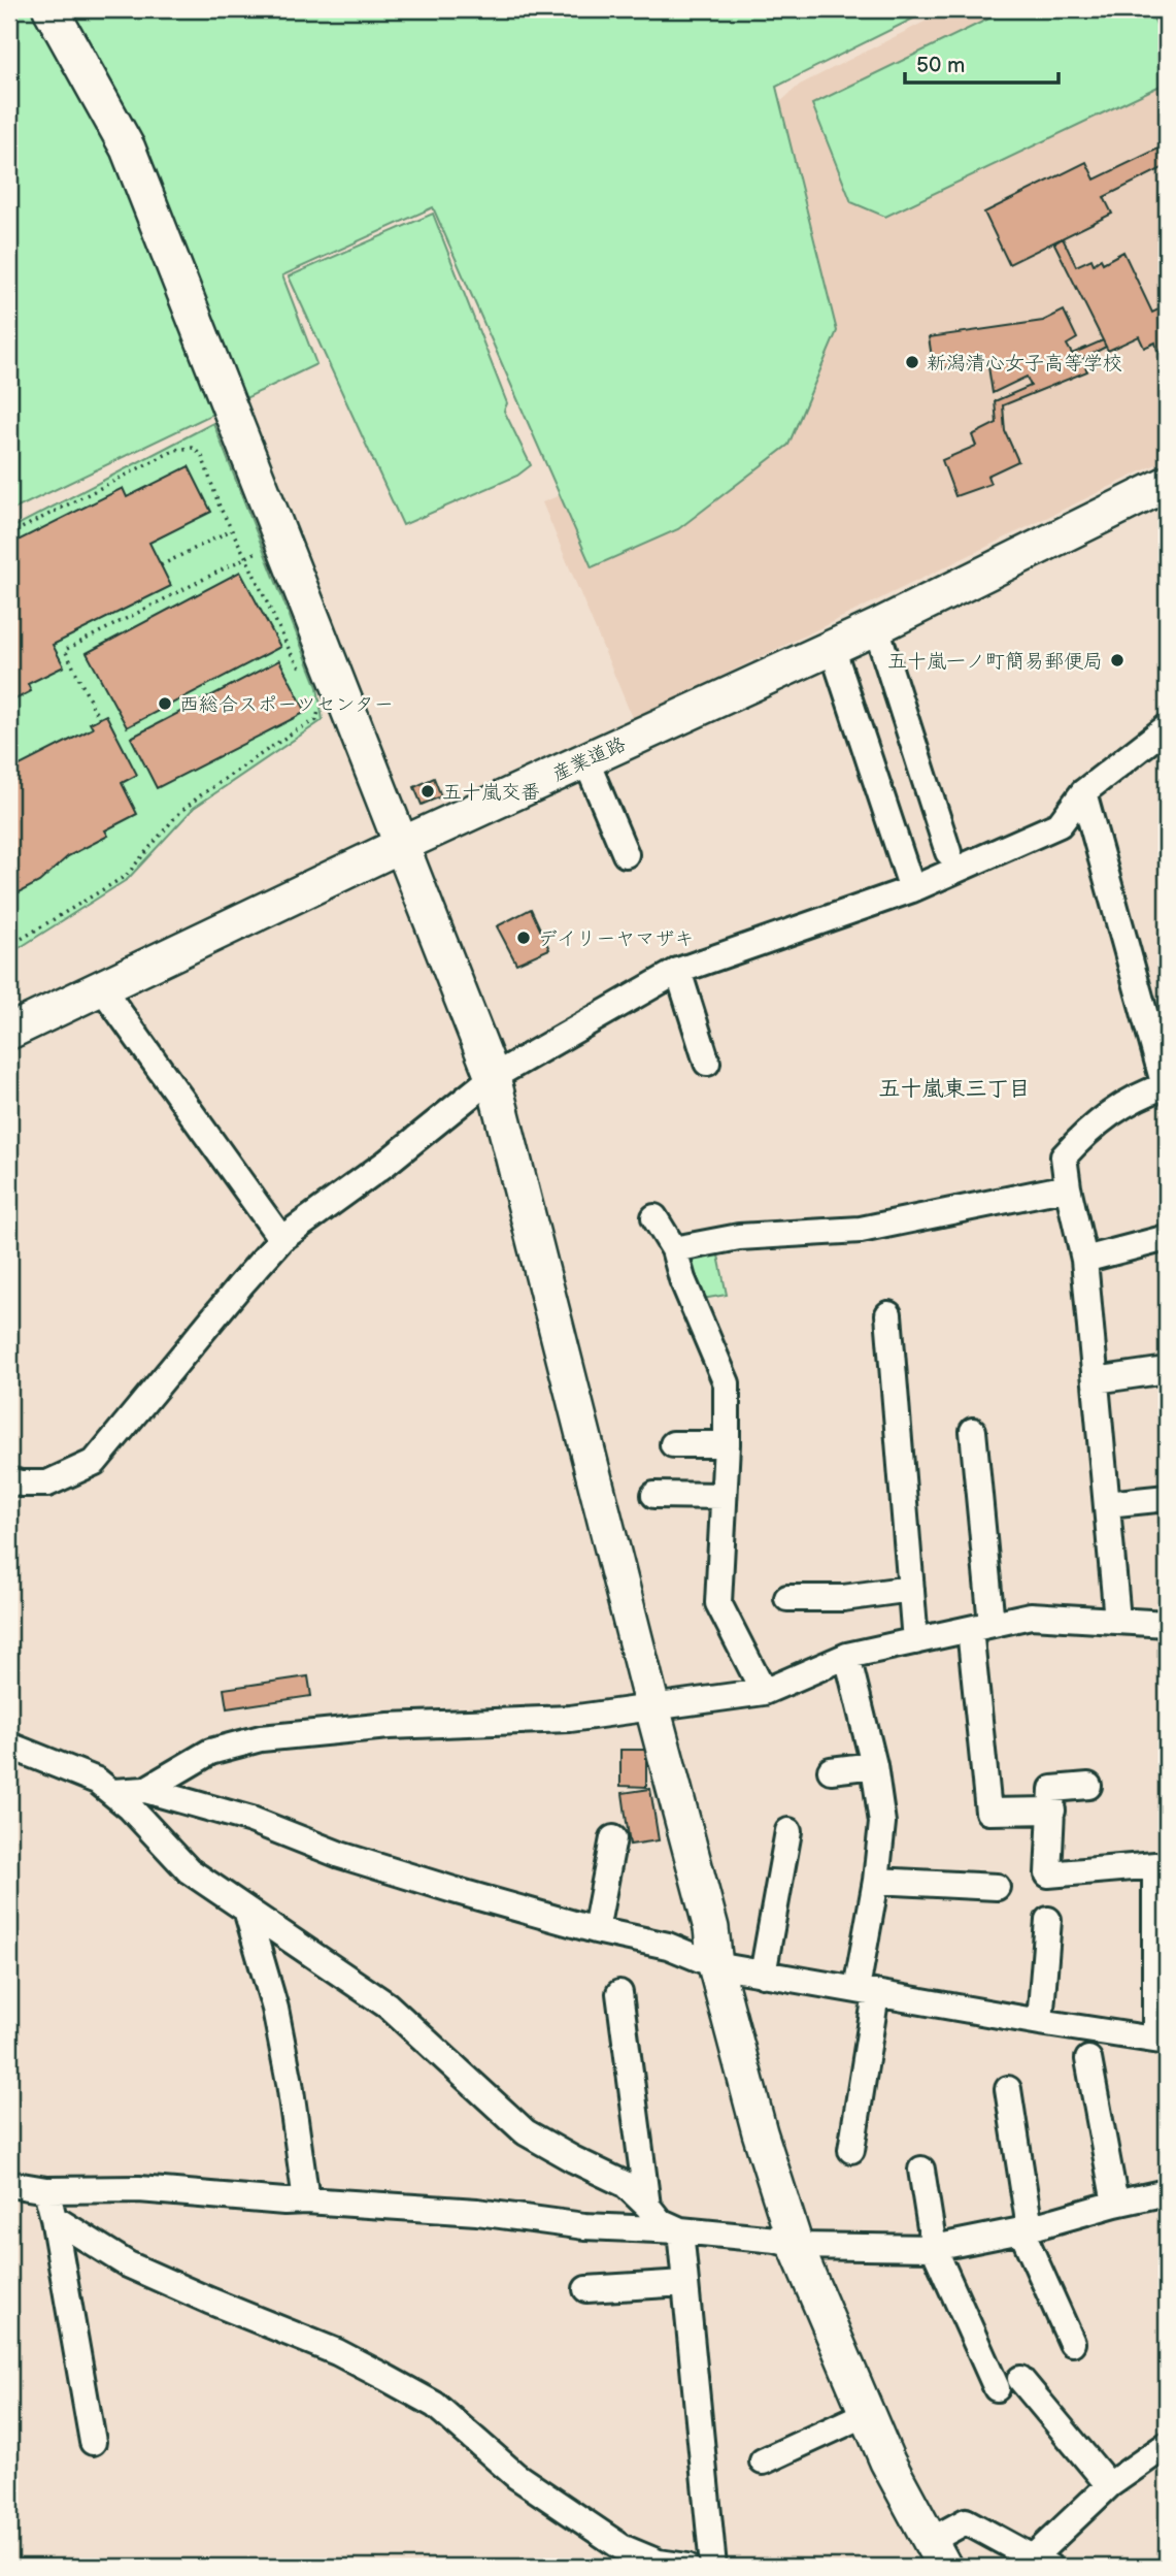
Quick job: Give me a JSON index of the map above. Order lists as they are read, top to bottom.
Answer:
{
  "streets": {
    "street": ["産業道路"]
  },
  "districts": ["五十嵐東三丁目"],
  "places": [
    "新潟清心女子高等学校",
    "五十嵐一ノ町簡易郵便局",
    "西総合スポーツセンター",
    "五十嵐交番",
    "デイリーヤマザキ"
  ],
  "scale_bar": "50 m"
}
